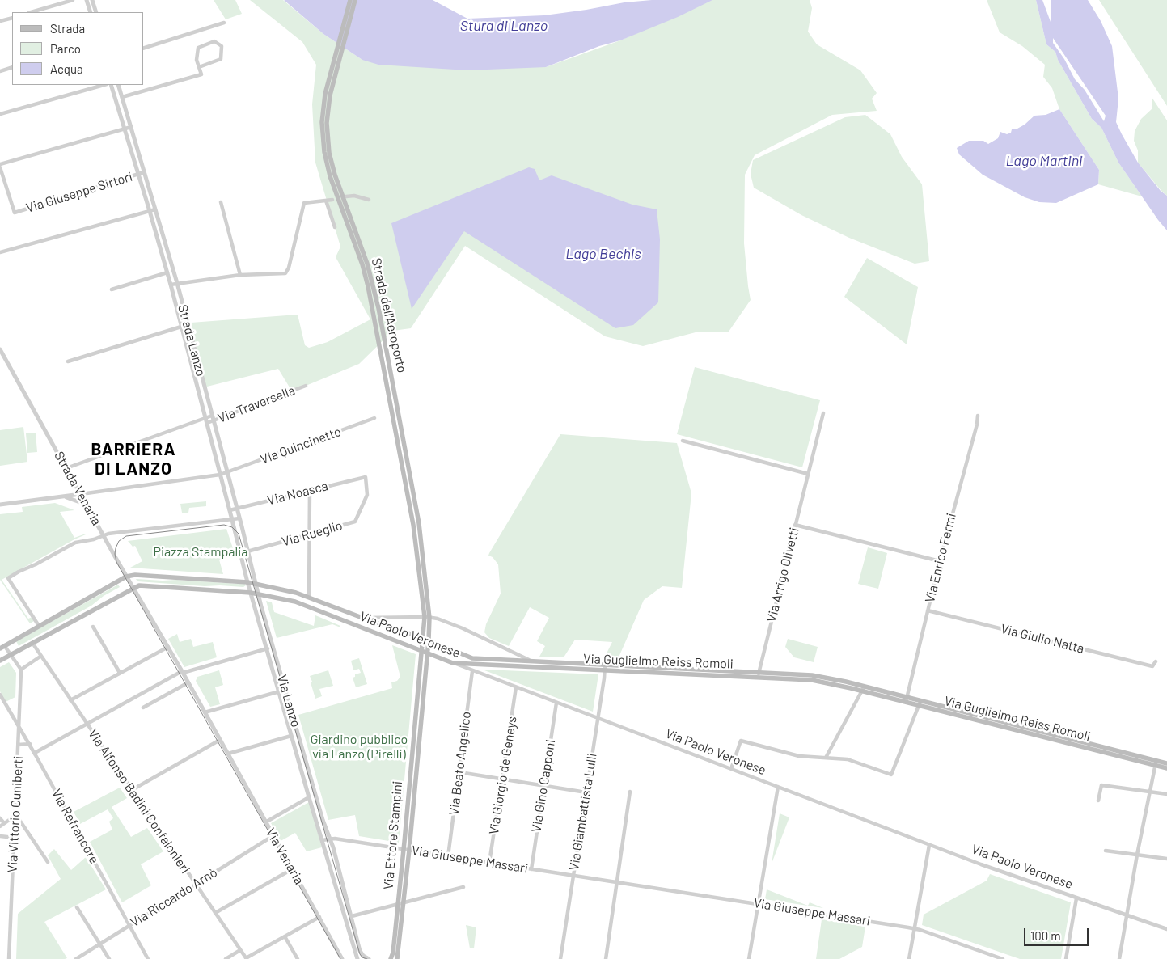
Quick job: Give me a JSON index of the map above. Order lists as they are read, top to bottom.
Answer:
{
  "streets": {
    "main road": [
      "Strada dell'Aeroporto",
      "Via Paolo Veronese",
      "Via Guglielmo Reiss Romoli",
      "Via Ettore Stampini"
    ],
    "street": [
      "Via Giuseppe Sirtori",
      "Strada Lanzo",
      "Via Traversella",
      "Via Quincinetto",
      "Strada Venaria",
      "Via Noasca",
      "Via Rueglio",
      "Via Enrico Fermi",
      "Via Arrigo Olivetti",
      "Via Giulio Natta",
      "Via Lanzo",
      "Via Beato Angelico",
      "Via Giorgio de Geneys",
      "Via Gino Capponi",
      "Via Alfonso Badini Confalonieri",
      "Via Giambattista Lulli",
      "Via Vittorio Cuniberti",
      "Via Refrancore",
      "Via Venaria",
      "Via Giuseppe Massari",
      "Via Riccardo Arnò"
    ]
  },
  "crossings": [
    ["Via Giuseppe Sirtori", "Strada Lanzo"],
    ["Strada dell'Aeroporto", "Via Ettore Stampini"],
    ["Strada Lanzo", "Via Traversella"],
    ["Strada Lanzo", "Via Quincinetto"],
    ["Strada Lanzo", "Via Noasca"],
    ["Strada Lanzo", "Via Lanzo"],
    ["Strada Venaria", "Via Venaria"],
    ["Via Noasca", "Via Rueglio"],
    ["Via Noasca", "Via Lanzo"],
    ["Via Rueglio", "Via Lanzo"],
    ["Via Enrico Fermi", "Via Giulio Natta"],
    ["Via Enrico Fermi", "Via Guglielmo Reiss Romoli"],
    ["Via Arrigo Olivetti", "Via Guglielmo Reiss Romoli"],
    ["Via Paolo Veronese", "Via Guglielmo Reiss Romoli"],
    ["Via Paolo Veronese", "Via Lanzo"],
    ["Via Paolo Veronese", "Via Beato Angelico"],
    ["Via Paolo Veronese", "Via Giorgio de Geneys"],
    ["Via Paolo Veronese", "Via Gino Capponi"],
    ["Via Paolo Veronese", "Via Giambattista Lulli"],
    ["Via Paolo Veronese", "Via Ettore Stampini"],
    ["Via Guglielmo Reiss Romoli", "Via Giambattista Lulli"],
    ["Via Lanzo", "Via Giuseppe Massari"],
    ["Via Beato Angelico", "Via Giuseppe Massari"],
    ["Via Giorgio de Geneys", "Via Giuseppe Massari"],
    ["Via Gino Capponi", "Via Giuseppe Massari"],
    ["Via Alfonso Badini Confalonieri", "Via Riccardo Arnò"],
    ["Via Giambattista Lulli", "Via Giuseppe Massari"],
    ["Via Vittorio Cuniberti", "Via Refrancore"],
    ["Via Refrancore", "Via Riccardo Arnò"],
    ["Via Ettore Stampini", "Via Giuseppe Massari"],
    ["Via Venaria", "Via Riccardo Arnò"]
  ],
  "districts": ["BARRIERA DI LANZO"],
  "water": ["Stura di Lanzo", "Lago Martini", "Lago Bechis"],
  "parks": ["Piazza Stampalia", "Giardino pubblico via Lanzo (Pirelli)"],
  "legend": ["Strada", "Parco", "Acqua"],
  "scale_bar": "100 m"
}
